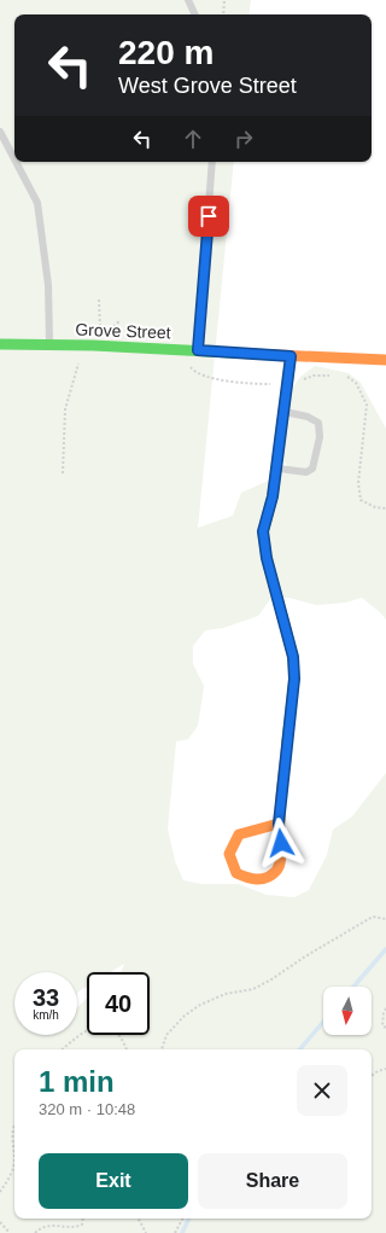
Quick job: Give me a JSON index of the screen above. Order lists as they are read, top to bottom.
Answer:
{
  "streets": {
    "street": ["Grove Street"]
  },
  "north": "bottom",
  "page": {
    "turn": ["220 m", "West Grove Street"],
    "speed": "33 km/h",
    "limit": "40",
    "heading": ["1 min", "320 m · 10:48"],
    "buttons": ["Exit", "Share"]
  }
}
